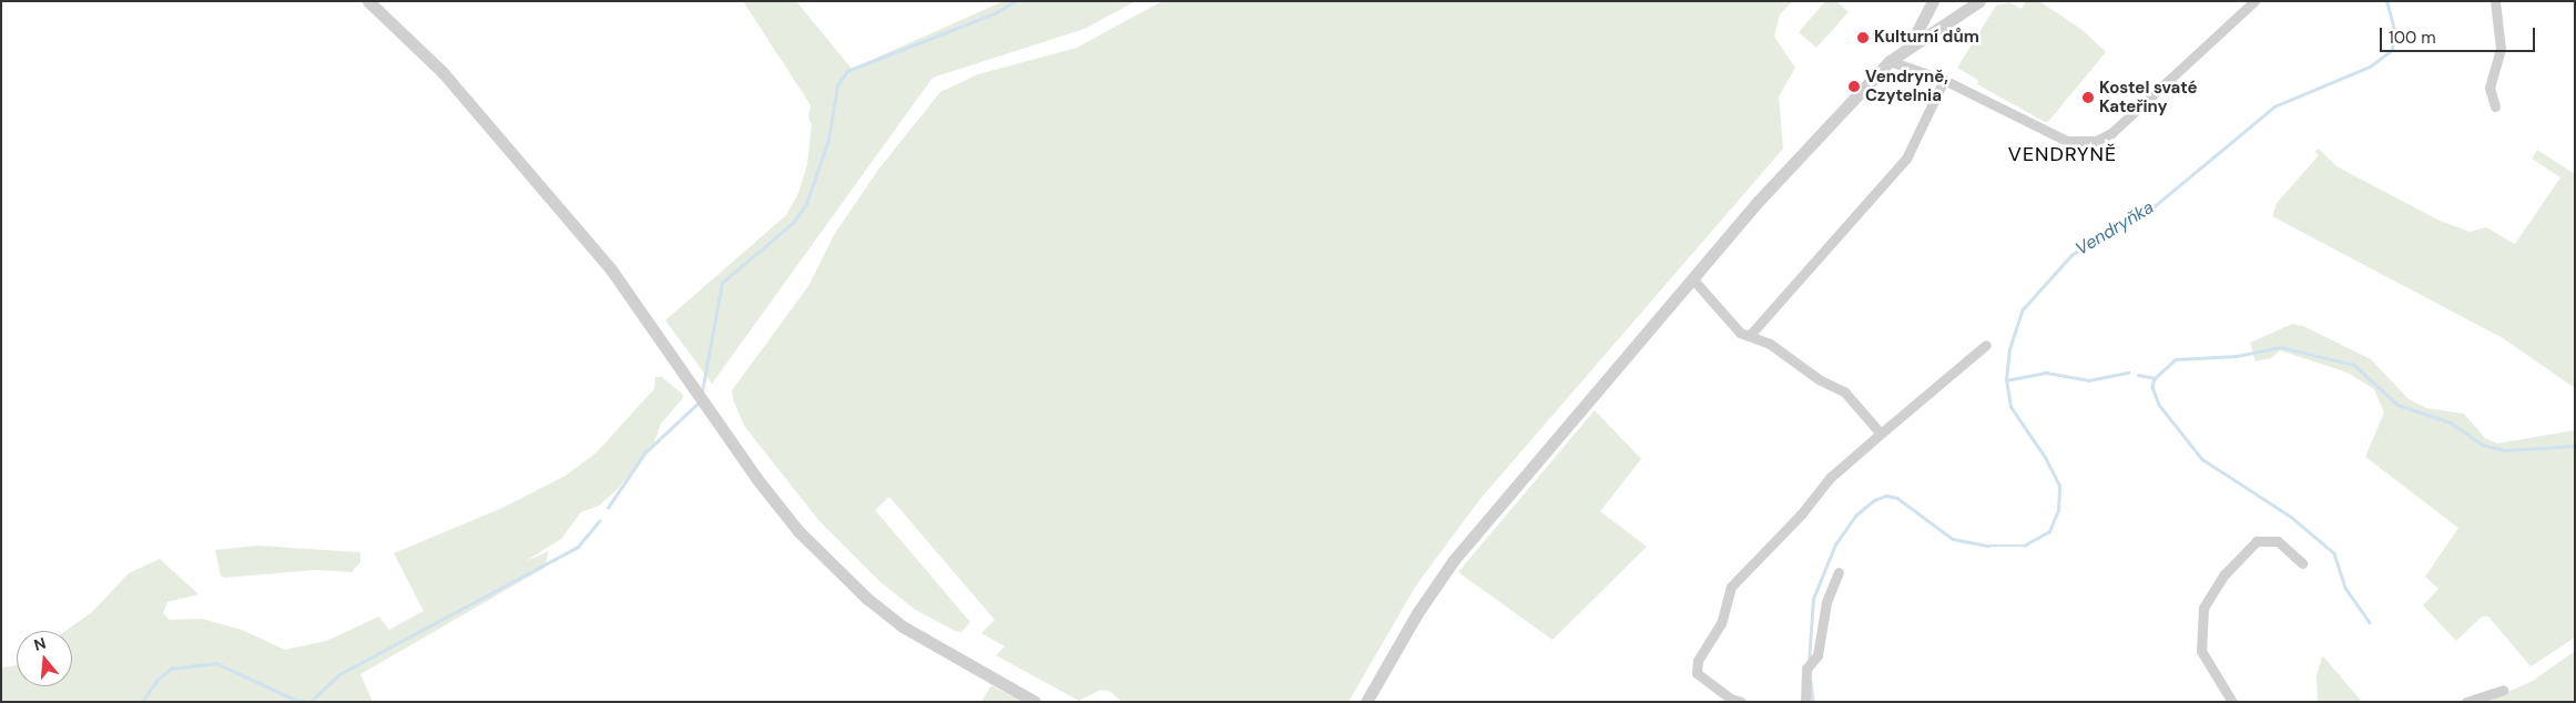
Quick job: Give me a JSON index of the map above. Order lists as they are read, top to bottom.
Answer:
{
  "districts": ["VENDRYNĚ"],
  "water": ["Vendryňka"],
  "places": ["Kulturní dům", "Vendryně, Czytelnia", "Kostel svaté Kateřiny"],
  "scale_bar": "100 m",
  "north": "top"
}
